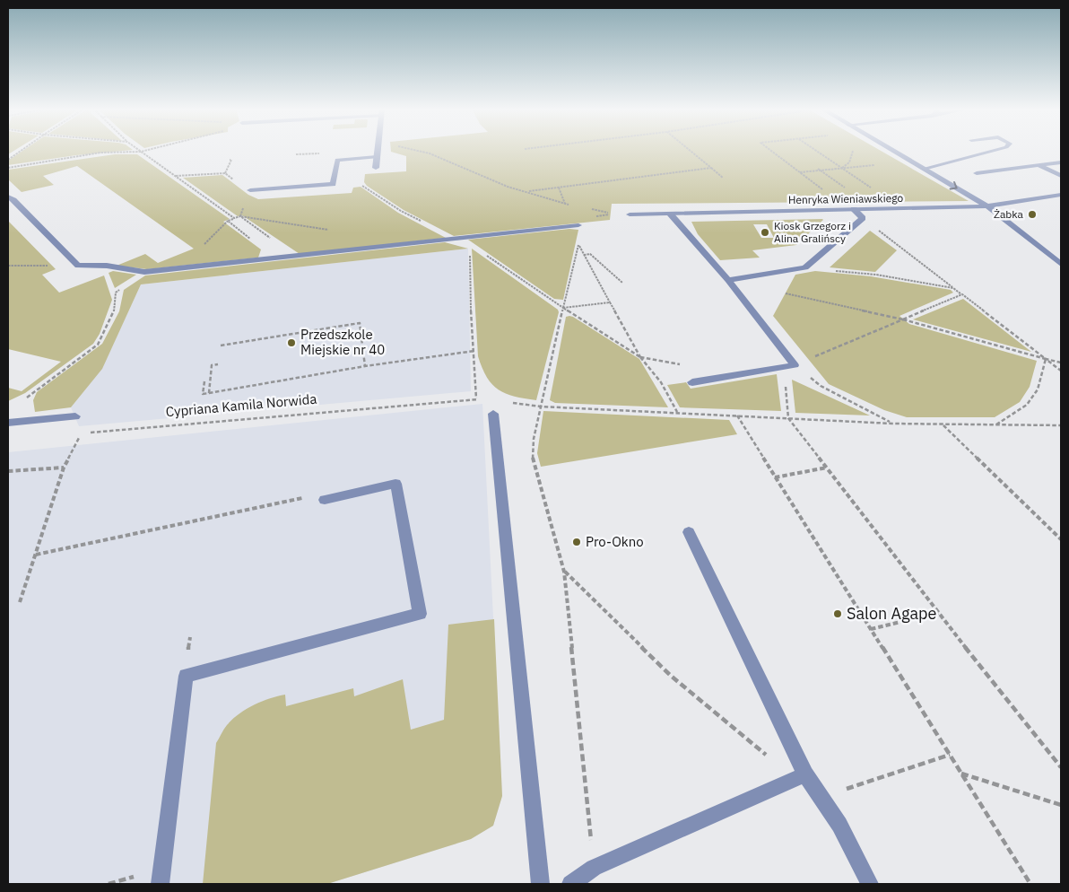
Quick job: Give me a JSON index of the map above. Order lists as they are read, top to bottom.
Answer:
{
  "streets": {
    "street": ["Henryka Wieniawskiego"],
    "path": ["Cypriana Kamila Norwida"]
  },
  "places": [
    "Żabka",
    "Kiosk Grzegorz i Alina Gralińscy",
    "Przedszkole Miejskie nr 40",
    "Pro-Okno",
    "Salon Agape"
  ]
}
